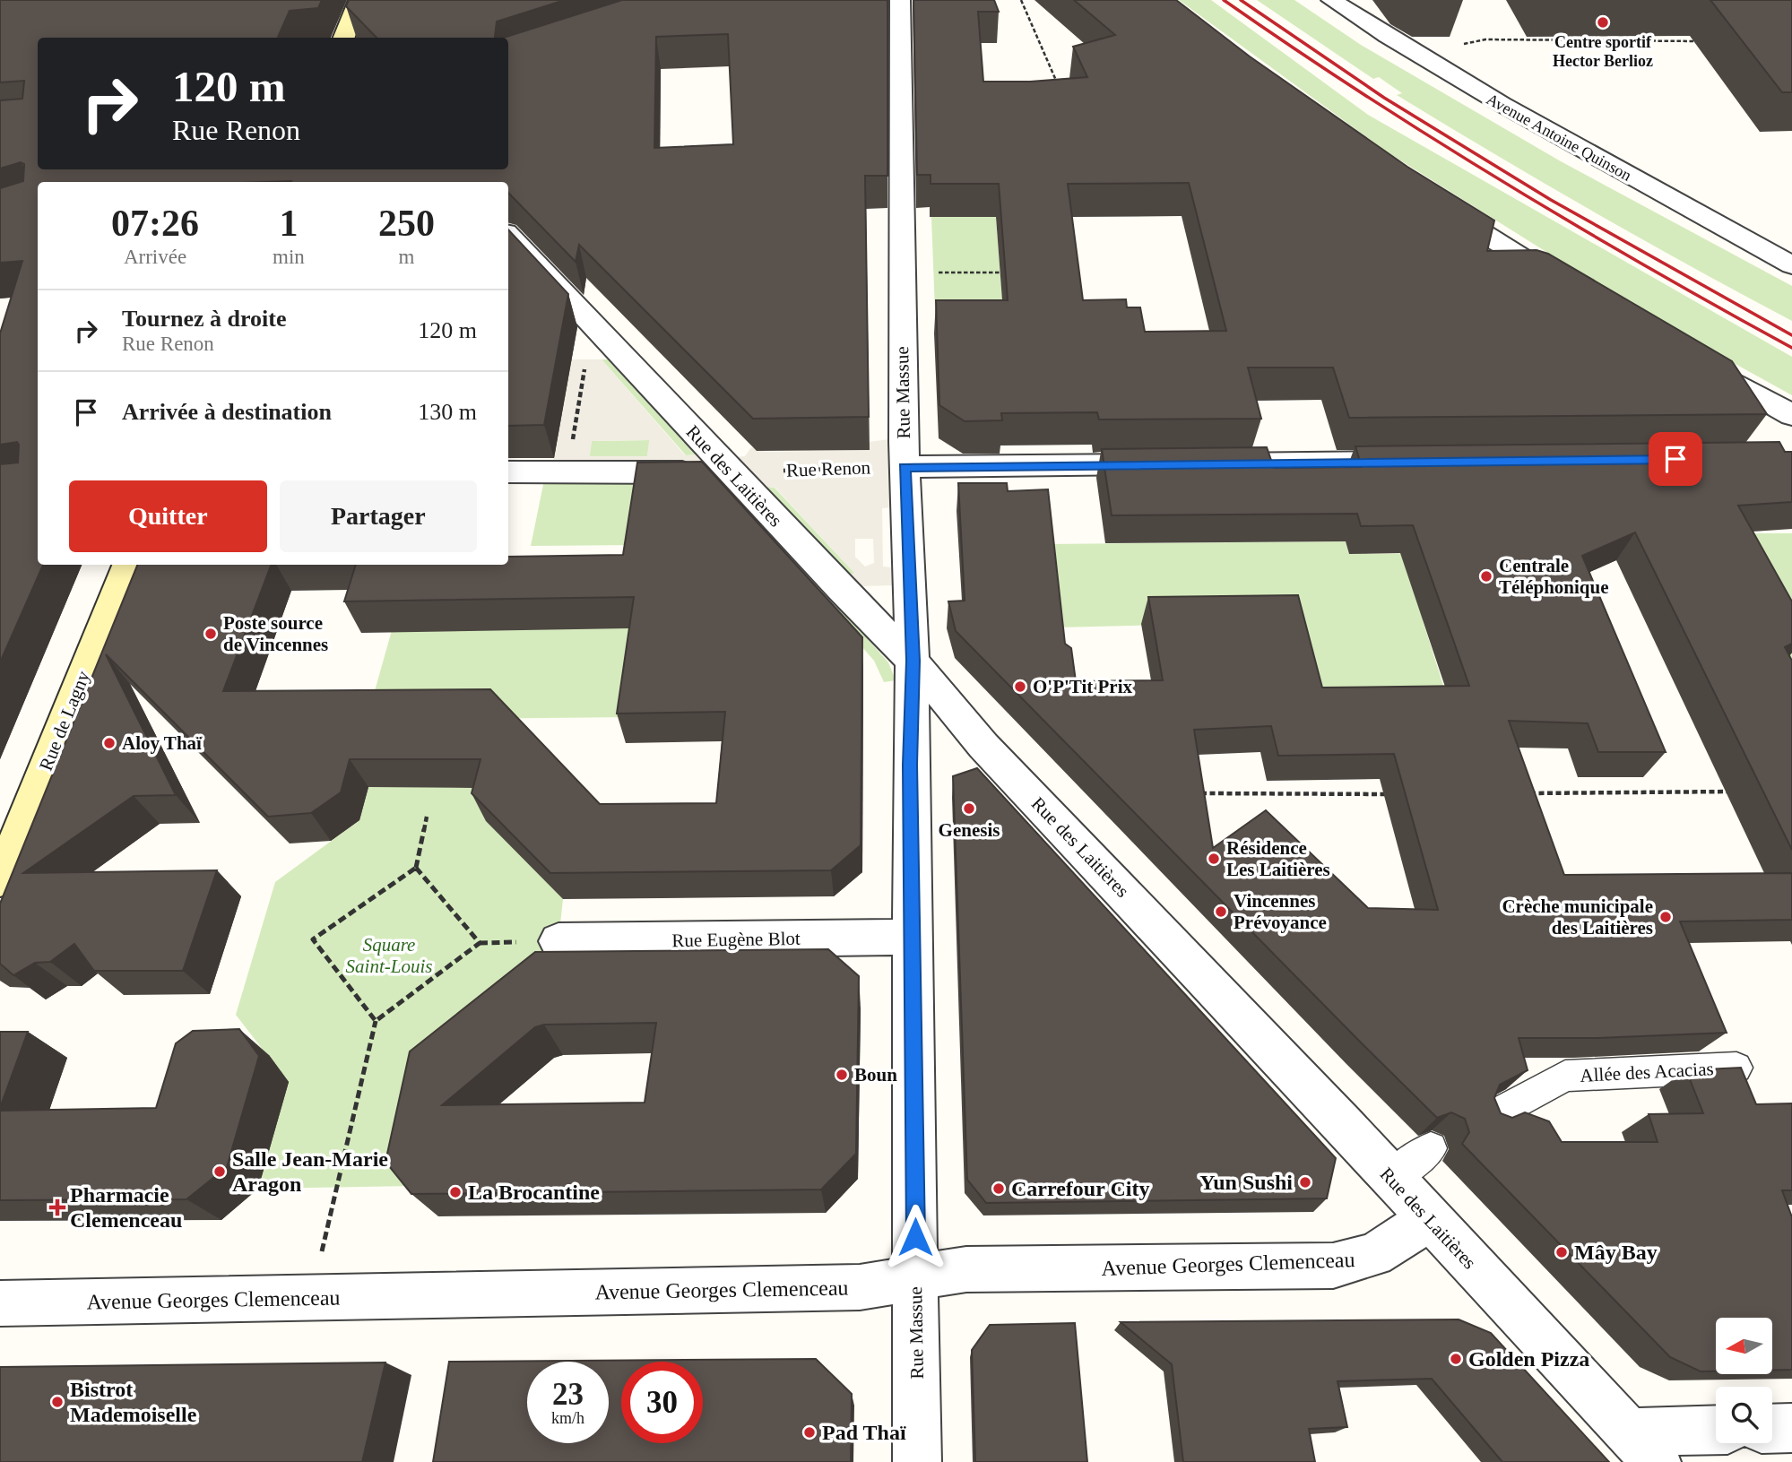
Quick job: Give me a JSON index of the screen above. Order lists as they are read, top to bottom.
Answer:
{
  "streets": {
    "main road": ["Rue de Lagny"],
    "street": [
      "Avenue Antoine Quinson",
      "Rue Massue",
      "Rue des Laitières",
      "Rue Eugène Blot",
      "Avenue Georges Clemenceau"
    ],
    "lane": ["Allée des Acacias"],
    "path": ["Rue Renon"]
  },
  "crossings": [
    ["Rue Massue", "Rue Renon"],
    ["Rue Massue", "Rue des Laitières"],
    ["Rue Massue", "Rue Eugène Blot"],
    ["Rue Massue", "Avenue Georges Clemenceau"],
    ["Rue Renon", "Rue des Laitières"],
    ["Rue des Laitières", "Avenue Georges Clemenceau"]
  ],
  "parks": ["Square Saint-Louis"],
  "places": {
    "other": [
      "Centre sportif Hector Berlioz",
      "Centrale Téléphonique",
      "Poste source de Vincennes",
      "O'P'Tit Prix",
      "Aloy Thaï",
      "Genesis",
      "Résidence Les Laitières",
      "Vincennes Prévoyance",
      "Crèche municipale des Laitières",
      "Boun",
      "Salle Jean-Marie Aragon",
      "Yun Sushi",
      "Carrefour City",
      "La Brocantine",
      "Mây Bay",
      "Golden Pizza",
      "Bistrot Mademoiselle",
      "Pad Thaï"
    ],
    "health": ["Pharmacie Clemenceau"]
  },
  "north": "left",
  "page": {
    "turn": ["120 m", "Rue Renon"],
    "eta": [
      "07:26",
      "Arrivée",
      "1",
      "min",
      "250",
      "m"
    ],
    "list": [
      {
        "name": "Tournez à droite",
        "note": "Rue Renon",
        "value": "120 m"
      },
      {
        "name": "Arrivée à destination",
        "value": "130 m"
      }
    ],
    "buttons": ["Quitter", "Partager"],
    "speed": "23 km/h",
    "limit": "30"
  }
}
